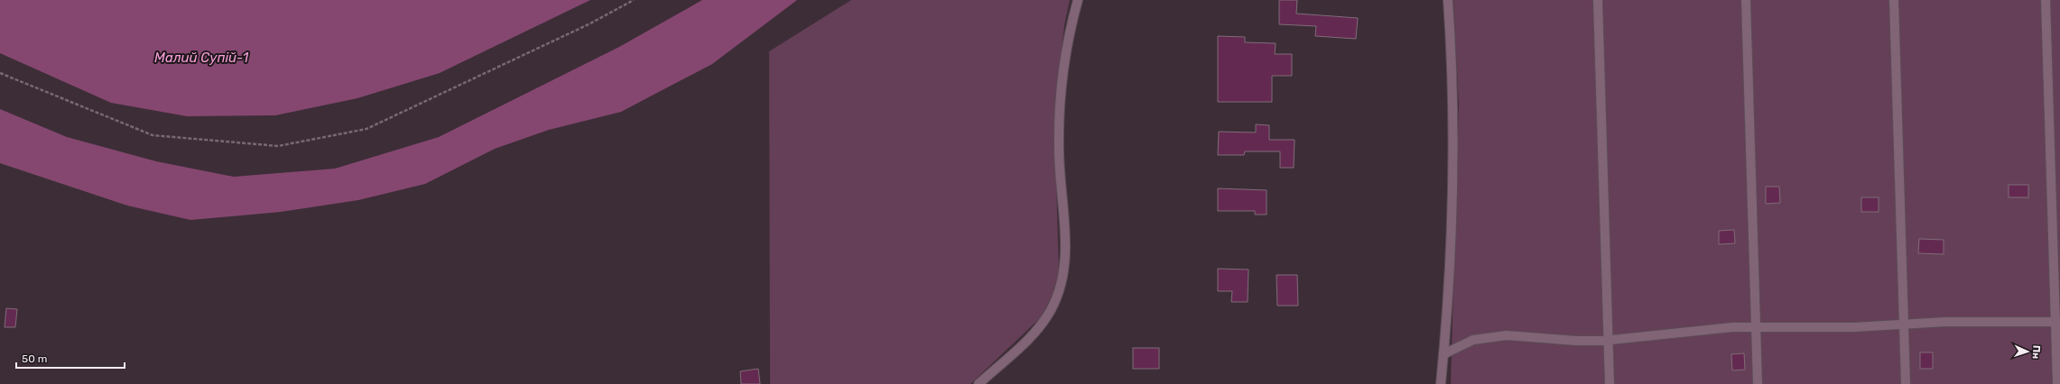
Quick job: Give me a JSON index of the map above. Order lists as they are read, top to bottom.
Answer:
{
  "water": ["Малий Супій-1"],
  "scale_bar": "50 m",
  "north": "right"
}
